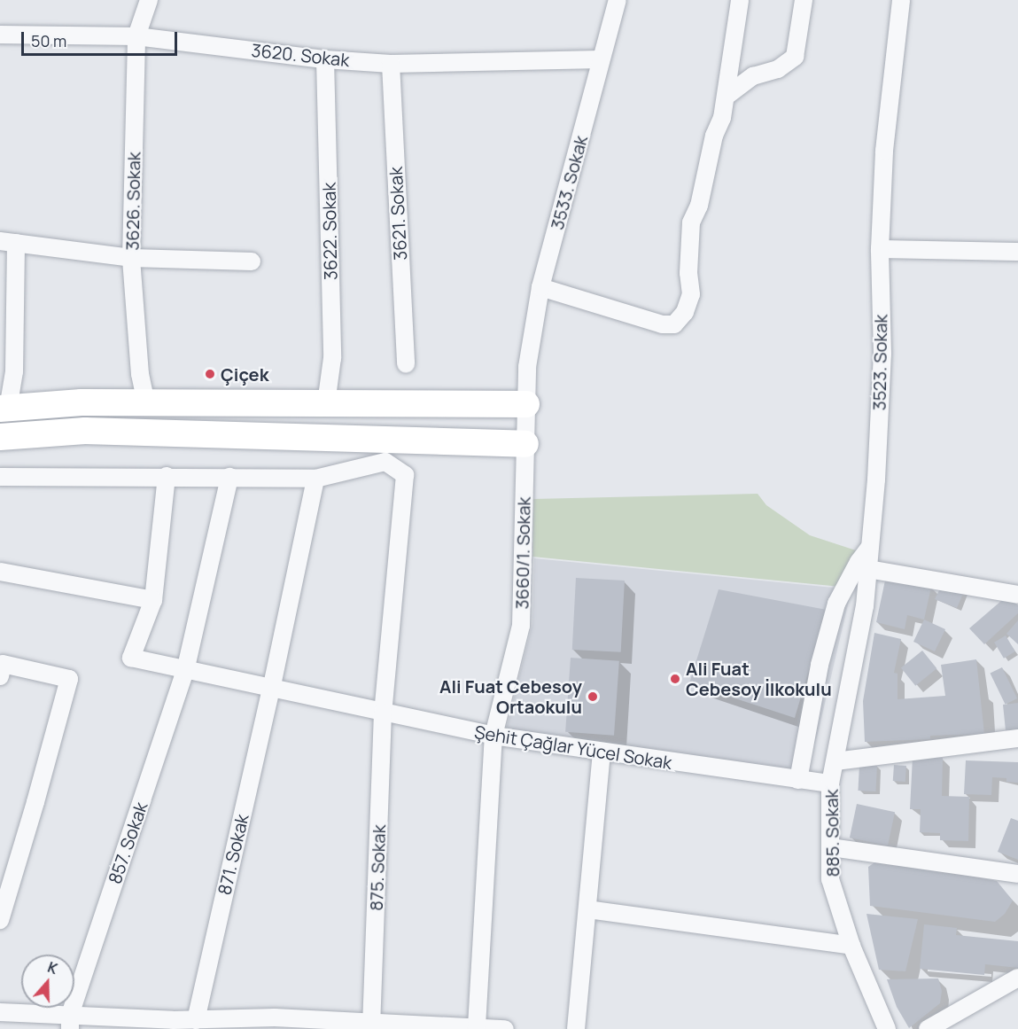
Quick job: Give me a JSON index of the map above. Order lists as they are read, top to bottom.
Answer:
{
  "streets": {
    "street": [
      "3620. Sokak",
      "3533. Sokak",
      "3626. Sokak",
      "3621. Sokak",
      "3622. Sokak",
      "3523. Sokak",
      "3660/1. Sokak",
      "Şehit Çağlar Yücel Sokak",
      "885. Sokak",
      "857. Sokak",
      "871. Sokak",
      "875. Sokak"
    ]
  },
  "crossings": [
    ["3620. Sokak", "3533. Sokak"],
    ["3620. Sokak", "3626. Sokak"],
    ["3620. Sokak", "3621. Sokak"],
    ["3620. Sokak", "3622. Sokak"],
    ["3533. Sokak", "3660/1. Sokak"],
    ["3523. Sokak", "885. Sokak"],
    ["3660/1. Sokak", "Şehit Çağlar Yücel Sokak"],
    ["Şehit Çağlar Yücel Sokak", "885. Sokak"],
    ["Şehit Çağlar Yücel Sokak", "857. Sokak"],
    ["Şehit Çağlar Yücel Sokak", "871. Sokak"],
    ["Şehit Çağlar Yücel Sokak", "875. Sokak"]
  ],
  "places": ["Çiçek", "Ali Fuat Cebesoy İlkokulu", "Ali Fuat Cebesoy Ortaokulu"],
  "scale_bar": "50 m",
  "north": "top"
}
